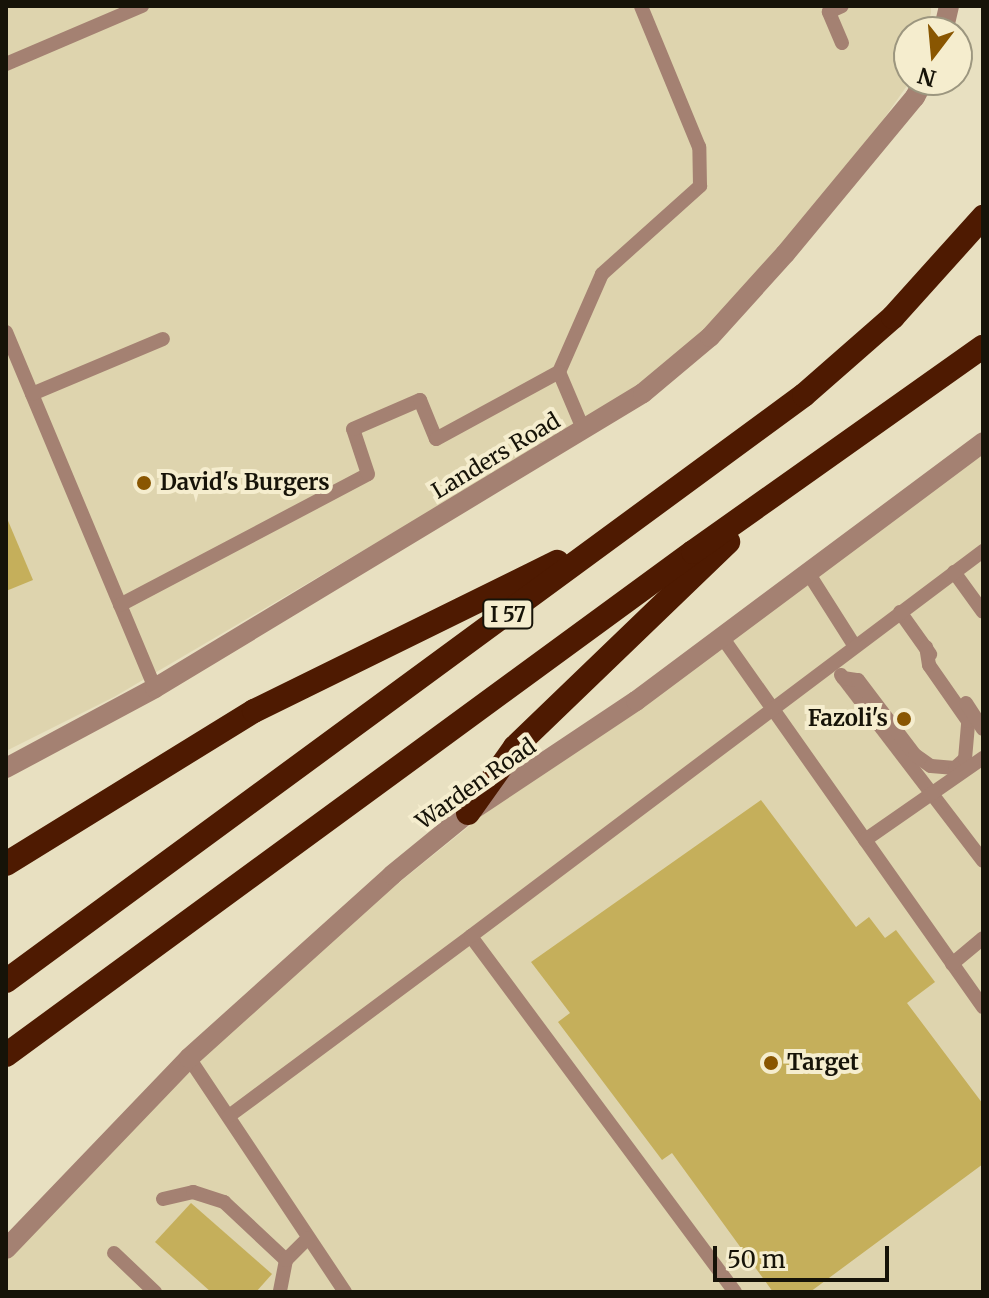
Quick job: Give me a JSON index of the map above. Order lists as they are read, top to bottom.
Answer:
{
  "streets": {
    "highway": ["I 57"],
    "street": ["Landers Road", "Warden Road"]
  },
  "places": ["David's Burgers", "Fazoli's", "Target"],
  "scale_bar": "50 m",
  "north": "bottom"
}
